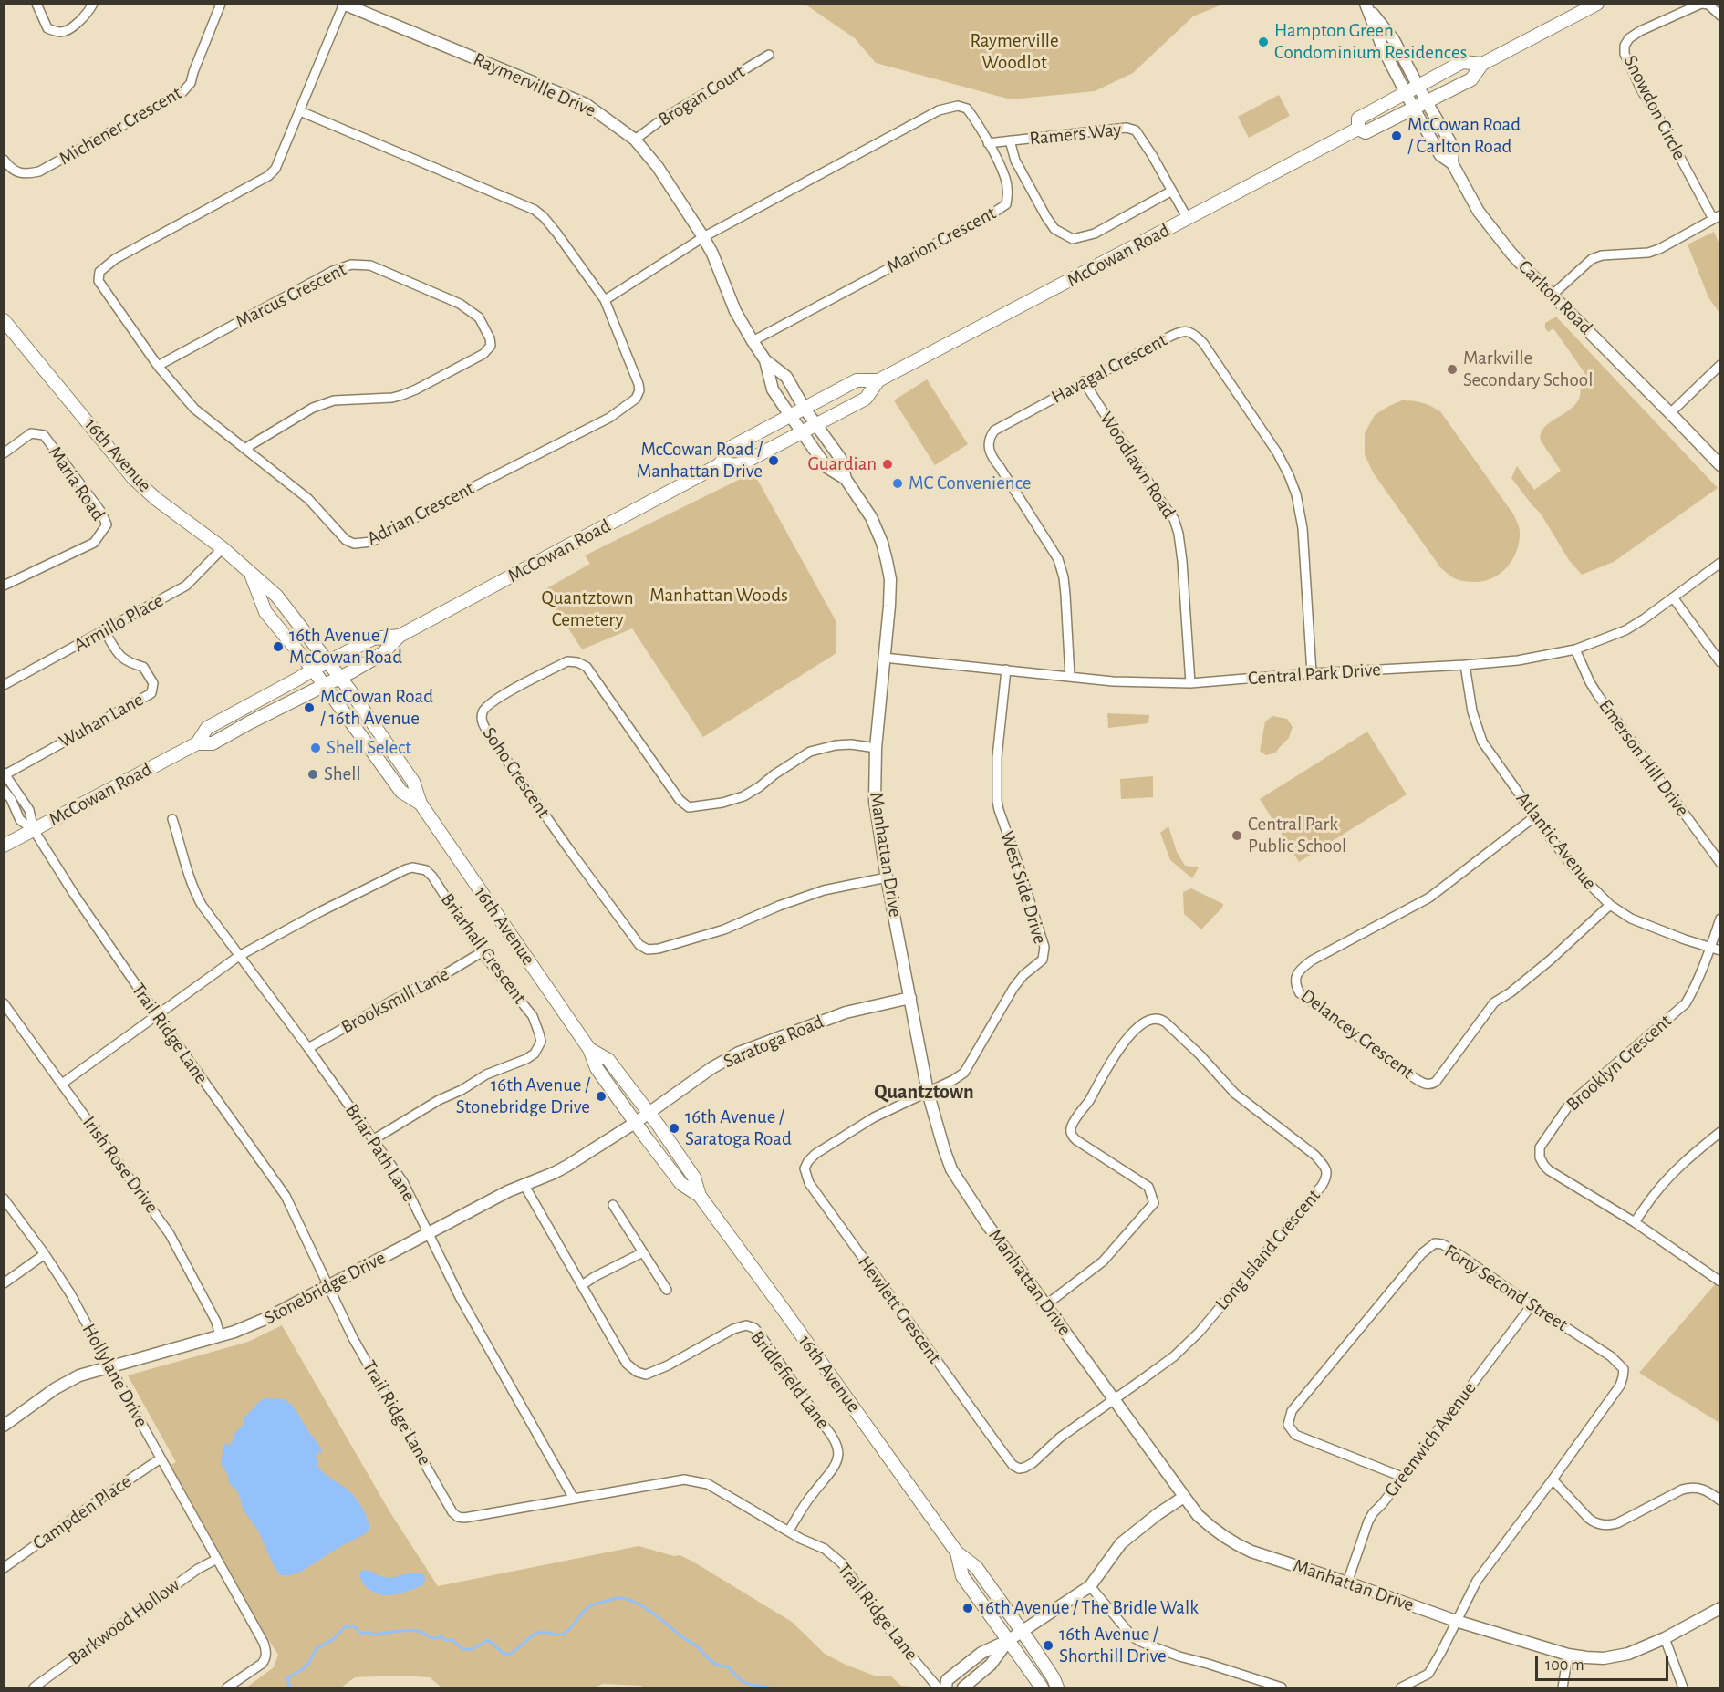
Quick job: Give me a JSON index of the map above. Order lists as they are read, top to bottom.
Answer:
{
  "streets": {
    "main road": ["McCowan Road", "16th Avenue"],
    "street": [
      "Raymerville Drive",
      "Brogan Court",
      "Snowdon Circle",
      "Michener Crescent",
      "Ramers Way",
      "Marion Crescent",
      "Marcus Crescent",
      "Carlton Road",
      "Havagal Crescent",
      "Woodlawn Road",
      "Maria Road",
      "Adrian Crescent",
      "Armillo Place",
      "Central Park Drive",
      "Wuhan Lane",
      "Emerson Hill Drive",
      "Soho Crescent",
      "Atlantic Avenue",
      "Manhattan Drive",
      "West Side Drive",
      "Briarhall Crescent",
      "Brooksmill Lane",
      "Trail Ridge Lane",
      "Delancey Crescent",
      "Saratoga Road",
      "Brooklyn Crescent",
      "Briar Path Lane",
      "Irish Rose Drive",
      "Long Island Crescent",
      "Stonebridge Drive",
      "Forty Second Street",
      "Hewlett Crescent",
      "Hollylane Drive",
      "Bridlefield Lane",
      "Greenwich Avenue",
      "Campden Place",
      "Barkwood Hollow"
    ]
  },
  "crossings": [
    ["Raymerville Drive", "Brogan Court"],
    ["Raymerville Drive", "Marion Crescent"],
    ["Raymerville Drive", "McCowan Road"],
    ["Raymerville Drive", "Adrian Crescent"],
    ["Raymerville Drive", "Manhattan Drive"],
    ["Ramers Way", "Marion Crescent"],
    ["Ramers Way", "McCowan Road"],
    ["McCowan Road", "Carlton Road"],
    ["McCowan Road", "16th Avenue"],
    ["McCowan Road", "Manhattan Drive"],
    ["McCowan Road", "Trail Ridge Lane"],
    ["Marcus Crescent", "Adrian Crescent"],
    ["Havagal Crescent", "Woodlawn Road"],
    ["Havagal Crescent", "Central Park Drive"],
    ["16th Avenue", "Armillo Place"],
    ["16th Avenue", "Saratoga Road"],
    ["16th Avenue", "Stonebridge Drive"],
    ["Woodlawn Road", "Central Park Drive"],
    ["Armillo Place", "Wuhan Lane"],
    ["Central Park Drive", "Emerson Hill Drive"],
    ["Central Park Drive", "Atlantic Avenue"],
    ["Central Park Drive", "Manhattan Drive"],
    ["Central Park Drive", "West Side Drive"],
    ["Soho Crescent", "Manhattan Drive"],
    ["Atlantic Avenue", "Delancey Crescent"],
    ["Atlantic Avenue", "Brooklyn Crescent"],
    ["Manhattan Drive", "West Side Drive"],
    ["Manhattan Drive", "Saratoga Road"],
    ["Manhattan Drive", "Long Island Crescent"],
    ["Manhattan Drive", "Forty Second Street"],
    ["Manhattan Drive", "Hewlett Crescent"],
    ["Manhattan Drive", "Greenwich Avenue"],
    ["West Side Drive", "Hewlett Crescent"],
    ["Briarhall Crescent", "Brooksmill Lane"],
    ["Briarhall Crescent", "Briar Path Lane"],
    ["Brooksmill Lane", "Briar Path Lane"],
    ["Trail Ridge Lane", "Briar Path Lane"],
    ["Trail Ridge Lane", "Stonebridge Drive"],
    ["Trail Ridge Lane", "Bridlefield Lane"],
    ["Saratoga Road", "Stonebridge Drive"],
    ["Briar Path Lane", "Stonebridge Drive"],
    ["Irish Rose Drive", "Stonebridge Drive"],
    ["Long Island Crescent", "Hewlett Crescent"],
    ["Stonebridge Drive", "Hollylane Drive"],
    ["Stonebridge Drive", "Bridlefield Lane"],
    ["Forty Second Street", "Greenwich Avenue"],
    ["Hollylane Drive", "Campden Place"],
    ["Hollylane Drive", "Barkwood Hollow"]
  ],
  "districts": ["Quantztown"],
  "parks": ["Raymerville Woodlot", "Manhattan Woods", "Quantztown Cemetery"],
  "places": [
    "Hampton Green Condominium Residences",
    "McCowan Road / Carlton Road",
    "Markville Secondary School",
    "McCowan Road / Manhattan Drive",
    "Guardian",
    "MC Convenience",
    "16th Avenue / McCowan Road",
    "McCowan Road / 16th Avenue",
    "Shell Select",
    "Shell",
    "Central Park Public School",
    "16th Avenue / Stonebridge Drive",
    "16th Avenue / Saratoga Road",
    "16th Avenue / The Bridle Walk",
    "16th Avenue / Shorthill Drive"
  ],
  "scale_bar": "100 m"
}
